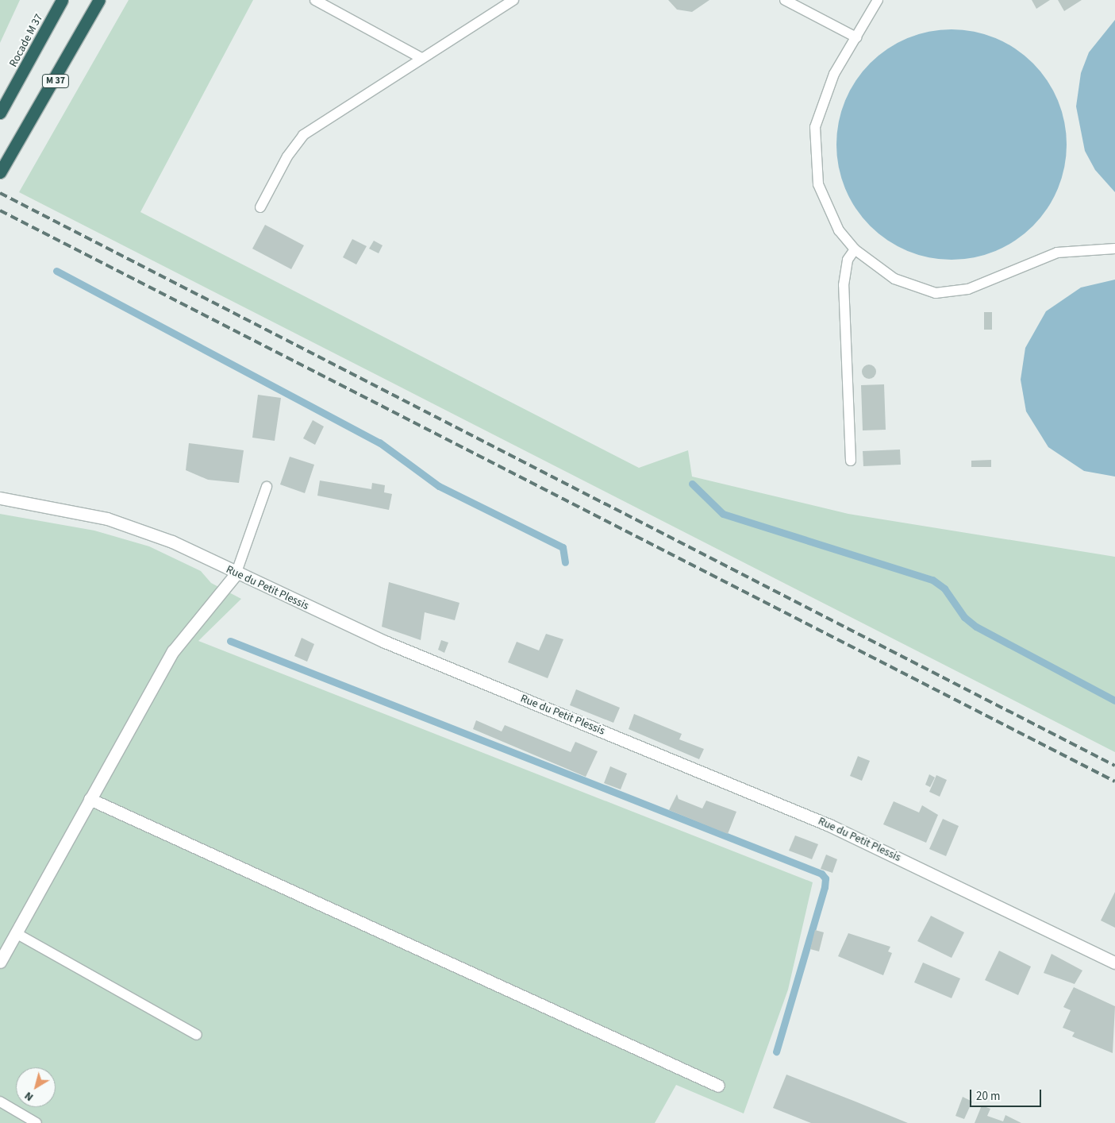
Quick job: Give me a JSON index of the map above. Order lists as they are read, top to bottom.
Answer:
{
  "streets": {
    "highway": ["Rocade M 37", "M 37"],
    "street": ["Rue du Petit Plessis"]
  },
  "scale_bar": "20 m",
  "north": "bottom left"
}
